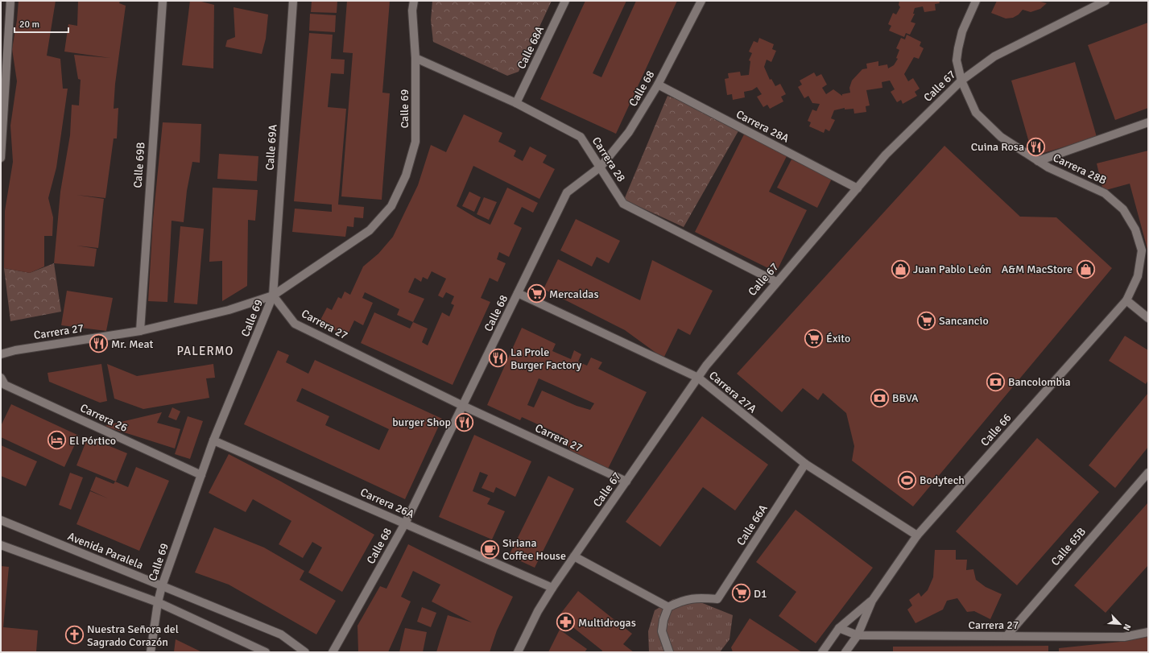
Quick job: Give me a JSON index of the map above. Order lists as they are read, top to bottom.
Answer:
{
  "streets": {
    "street": [
      "Calle 68A",
      "Calle 67",
      "Calle 68",
      "Calle 69",
      "Carrera 28A",
      "Calle 69A",
      "Carrera 28",
      "Calle 69B",
      "Carrera 28B",
      "Carrera 27",
      "Carrera 27A",
      "Carrera 26",
      "Calle 66",
      "Carrera 26A",
      "Calle 66A",
      "Calle 65B",
      "Avenida Paralela"
    ]
  },
  "crossings": [
    ["Calle 68A", "Carrera 28"],
    ["Calle 67", "Carrera 28A"],
    ["Calle 67", "Carrera 28"],
    ["Calle 67", "Carrera 28B"],
    ["Calle 67", "Carrera 27"],
    ["Calle 67", "Carrera 27A"],
    ["Calle 67", "Carrera 26A"],
    ["Calle 68", "Carrera 28A"],
    ["Calle 68", "Carrera 28"],
    ["Calle 68", "Carrera 27"],
    ["Calle 68", "Carrera 27A"],
    ["Calle 68", "Carrera 26A"],
    ["Calle 69", "Calle 69A"],
    ["Calle 69", "Carrera 28"],
    ["Calle 69", "Carrera 27"],
    ["Calle 69", "Carrera 26"],
    ["Calle 69", "Carrera 26A"],
    ["Calle 69", "Avenida Paralela"],
    ["Calle 69A", "Carrera 27"],
    ["Calle 69B", "Carrera 27"],
    ["Carrera 28B", "Calle 66"],
    ["Carrera 27", "Calle 66"],
    ["Carrera 27", "Calle 65B"],
    ["Carrera 27A", "Calle 66"],
    ["Carrera 27A", "Calle 66A"]
  ],
  "districts": ["PALERMO"],
  "places": {
    "restaurant": [
      "Cuina Rosa",
      "Mr. Meat",
      "La Prole Burger Factory",
      "burger Shop"
    ],
    "shop": ["Juan Pablo León", "A&M MacStore"],
    "supermarket": [
      "Mercaldas",
      "Sancancio",
      "Éxito",
      "D1"
    ],
    "bank": ["Bancolombia", "BBVA"],
    "hotel": ["El Pórtico"],
    "sports": ["Bodytech"],
    "cafe": ["Siriana Coffee House"],
    "pharmacy": ["Multidrogas"],
    "church": ["Nuestra Señora del Sagrado Corazón"]
  },
  "scale_bar": "20 m",
  "north": "bottom right"
}
